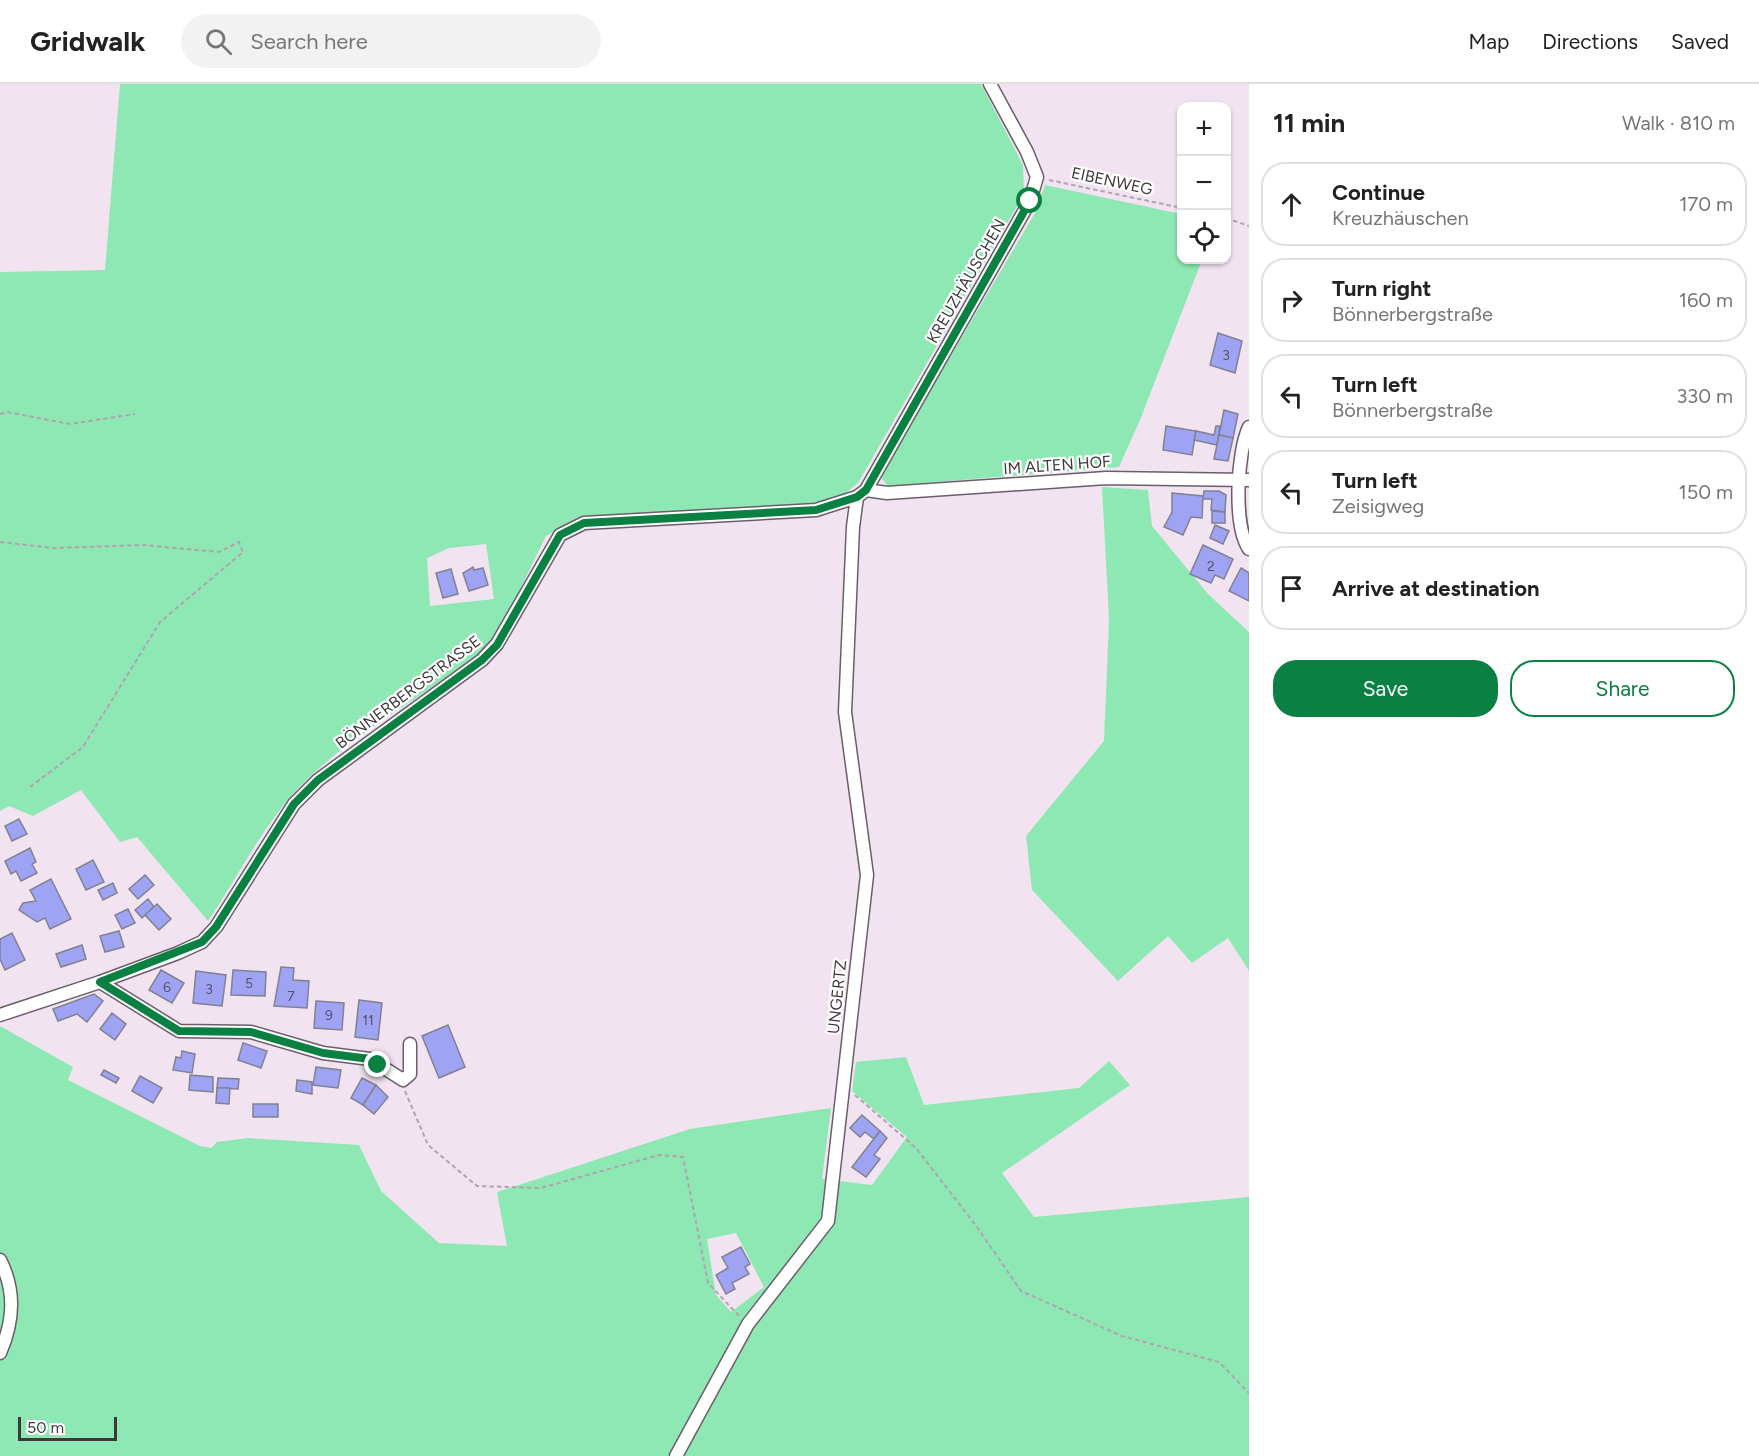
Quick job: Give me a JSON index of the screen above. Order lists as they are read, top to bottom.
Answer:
{
  "streets": {
    "street": [
      "KREUZHÄUSCHEN",
      "IM ALTEN HOF",
      "BÖNNERBERGSTRASSE",
      "UNGERTZ"
    ],
    "path": ["EIBENWEG"]
  },
  "crossings": [
    ["EIBENWEG", "KREUZHÄUSCHEN"],
    ["KREUZHÄUSCHEN", "IM ALTEN HOF"],
    ["KREUZHÄUSCHEN", "BÖNNERBERGSTRASSE"],
    ["KREUZHÄUSCHEN", "UNGERTZ"],
    ["IM ALTEN HOF", "BÖNNERBERGSTRASSE"],
    ["IM ALTEN HOF", "UNGERTZ"],
    ["BÖNNERBERGSTRASSE", "UNGERTZ"]
  ],
  "house_numbers": [
    "3",
    "2",
    "5",
    "6",
    "3",
    "7",
    "9",
    "11"
  ],
  "scale_bar": "50 m",
  "page": {
    "header": "Gridwalk",
    "search": "Search here",
    "nav": ["Map", "Directions", "Saved"],
    "heading": ["11 min", "Walk · 810 m"],
    "map_buttons": ["+", "−"],
    "list": [
      ["Continue", "Kreuzhäuschen", "170 m"],
      ["Turn right", "Bönnerbergstraße", "160 m"],
      ["Turn left", "Bönnerbergstraße", "330 m"],
      ["Turn left", "Zeisigweg", "150 m"],
      "Arrive at destination"
    ],
    "buttons": ["Save", "Share"],
    "scale": "50 m"
  }
}
